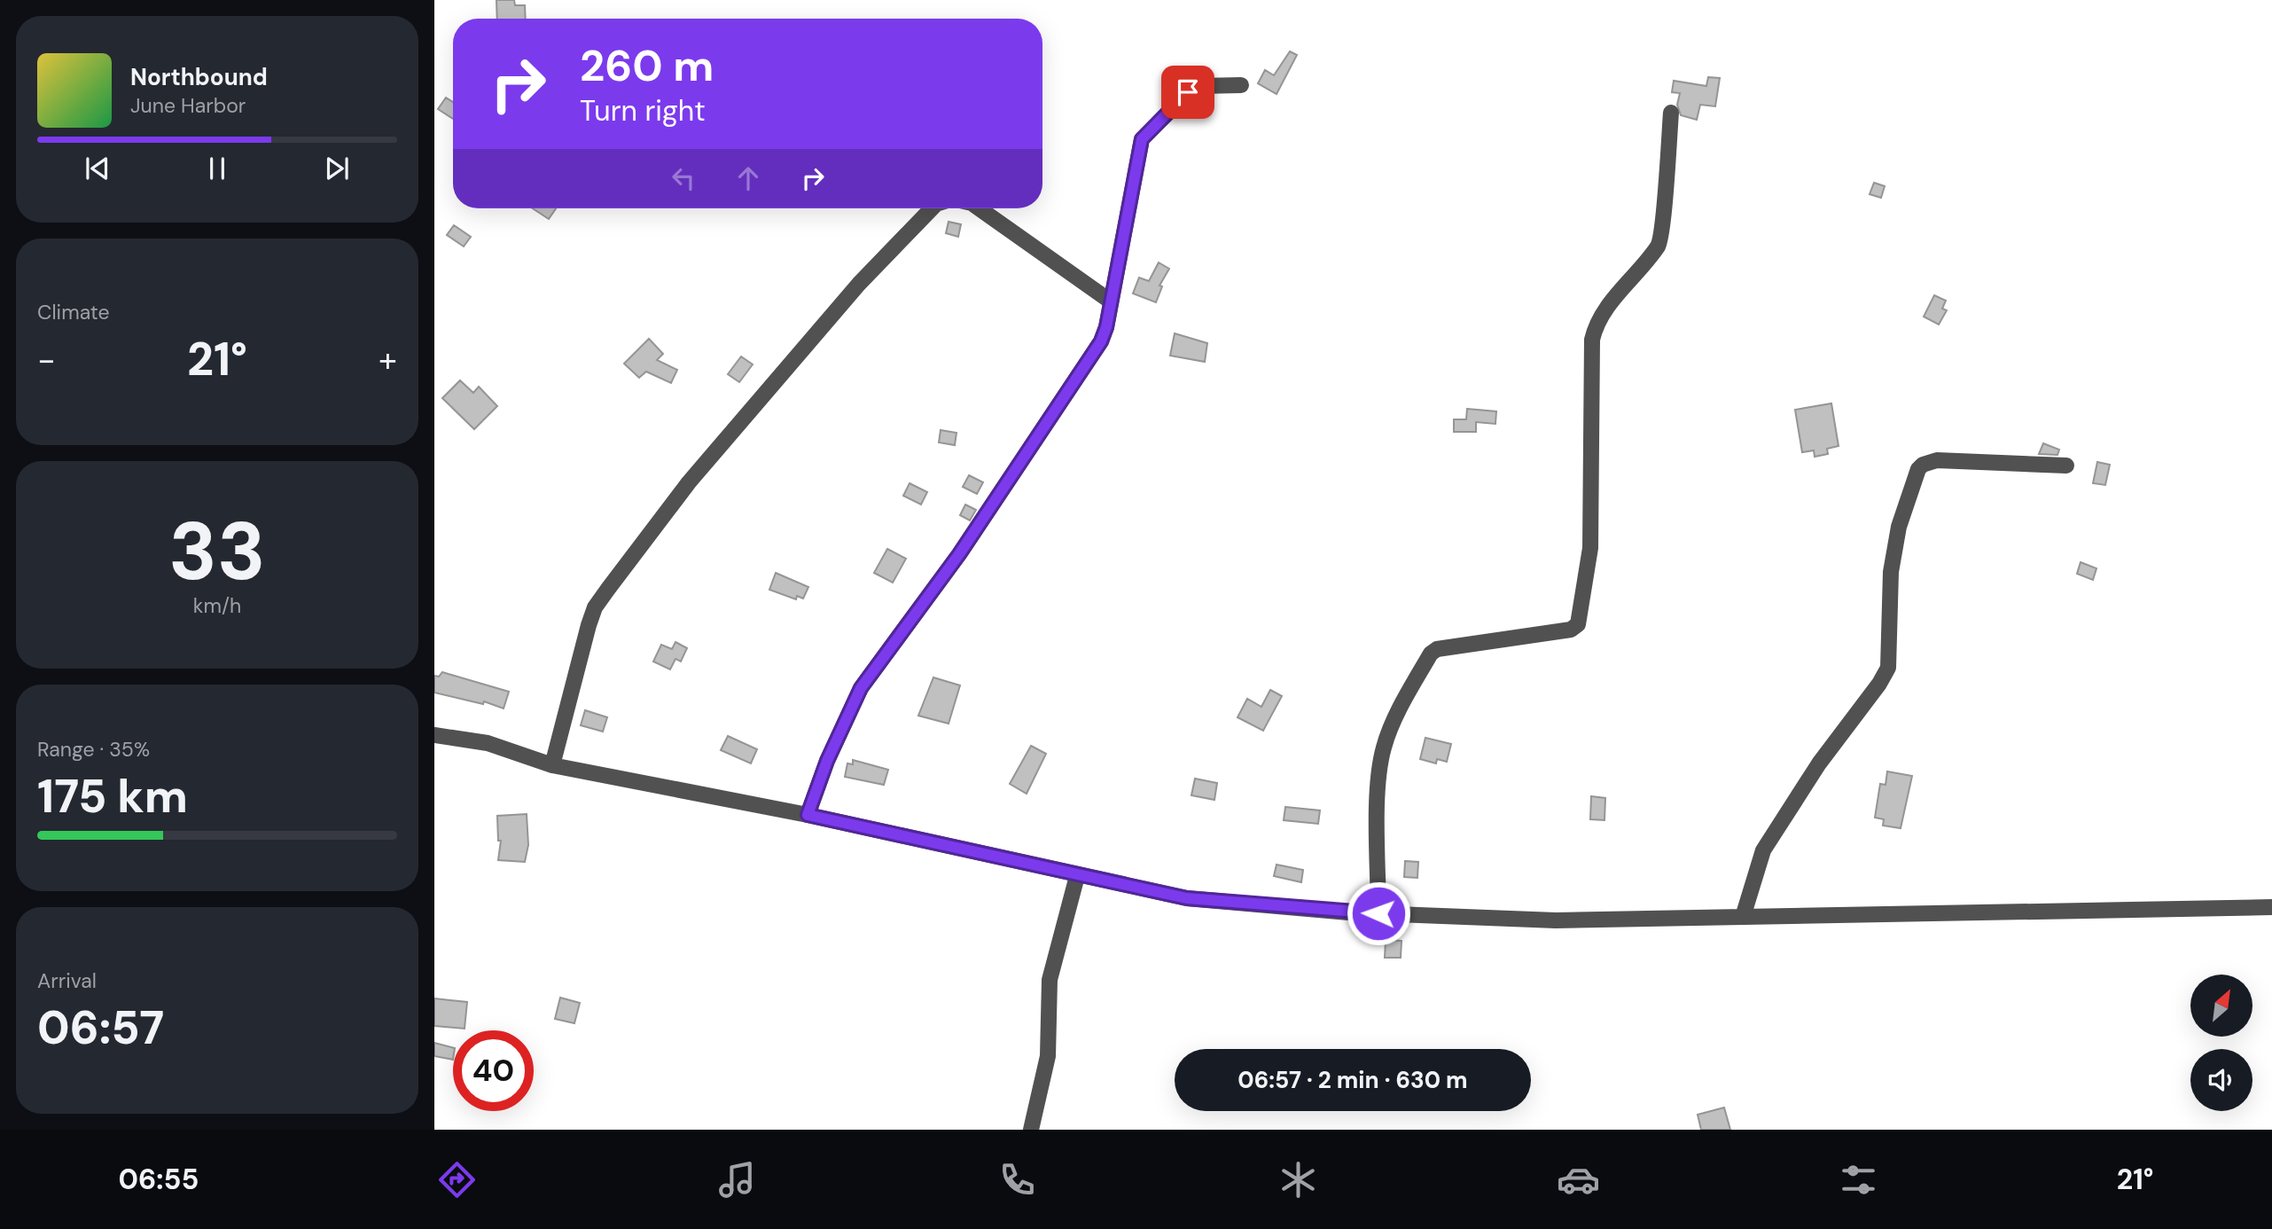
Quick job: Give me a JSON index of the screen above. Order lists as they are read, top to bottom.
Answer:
{
  "north": "top right",
  "page": {
    "turn": ["260 m", "Turn right"],
    "song": ["Northbound", "June Harbor"],
    "tile": [
      "Climate",
      ["33", "km/h"],
      ["Range · 35%", "175 km"],
      ["Arrival", "06:57"]
    ],
    "heat": ["−", "21°", "+"],
    "limit": "40",
    "trip": "06:57 · 2 min · 630 m",
    "tabs": ["06:55", "21°"]
  }
}
